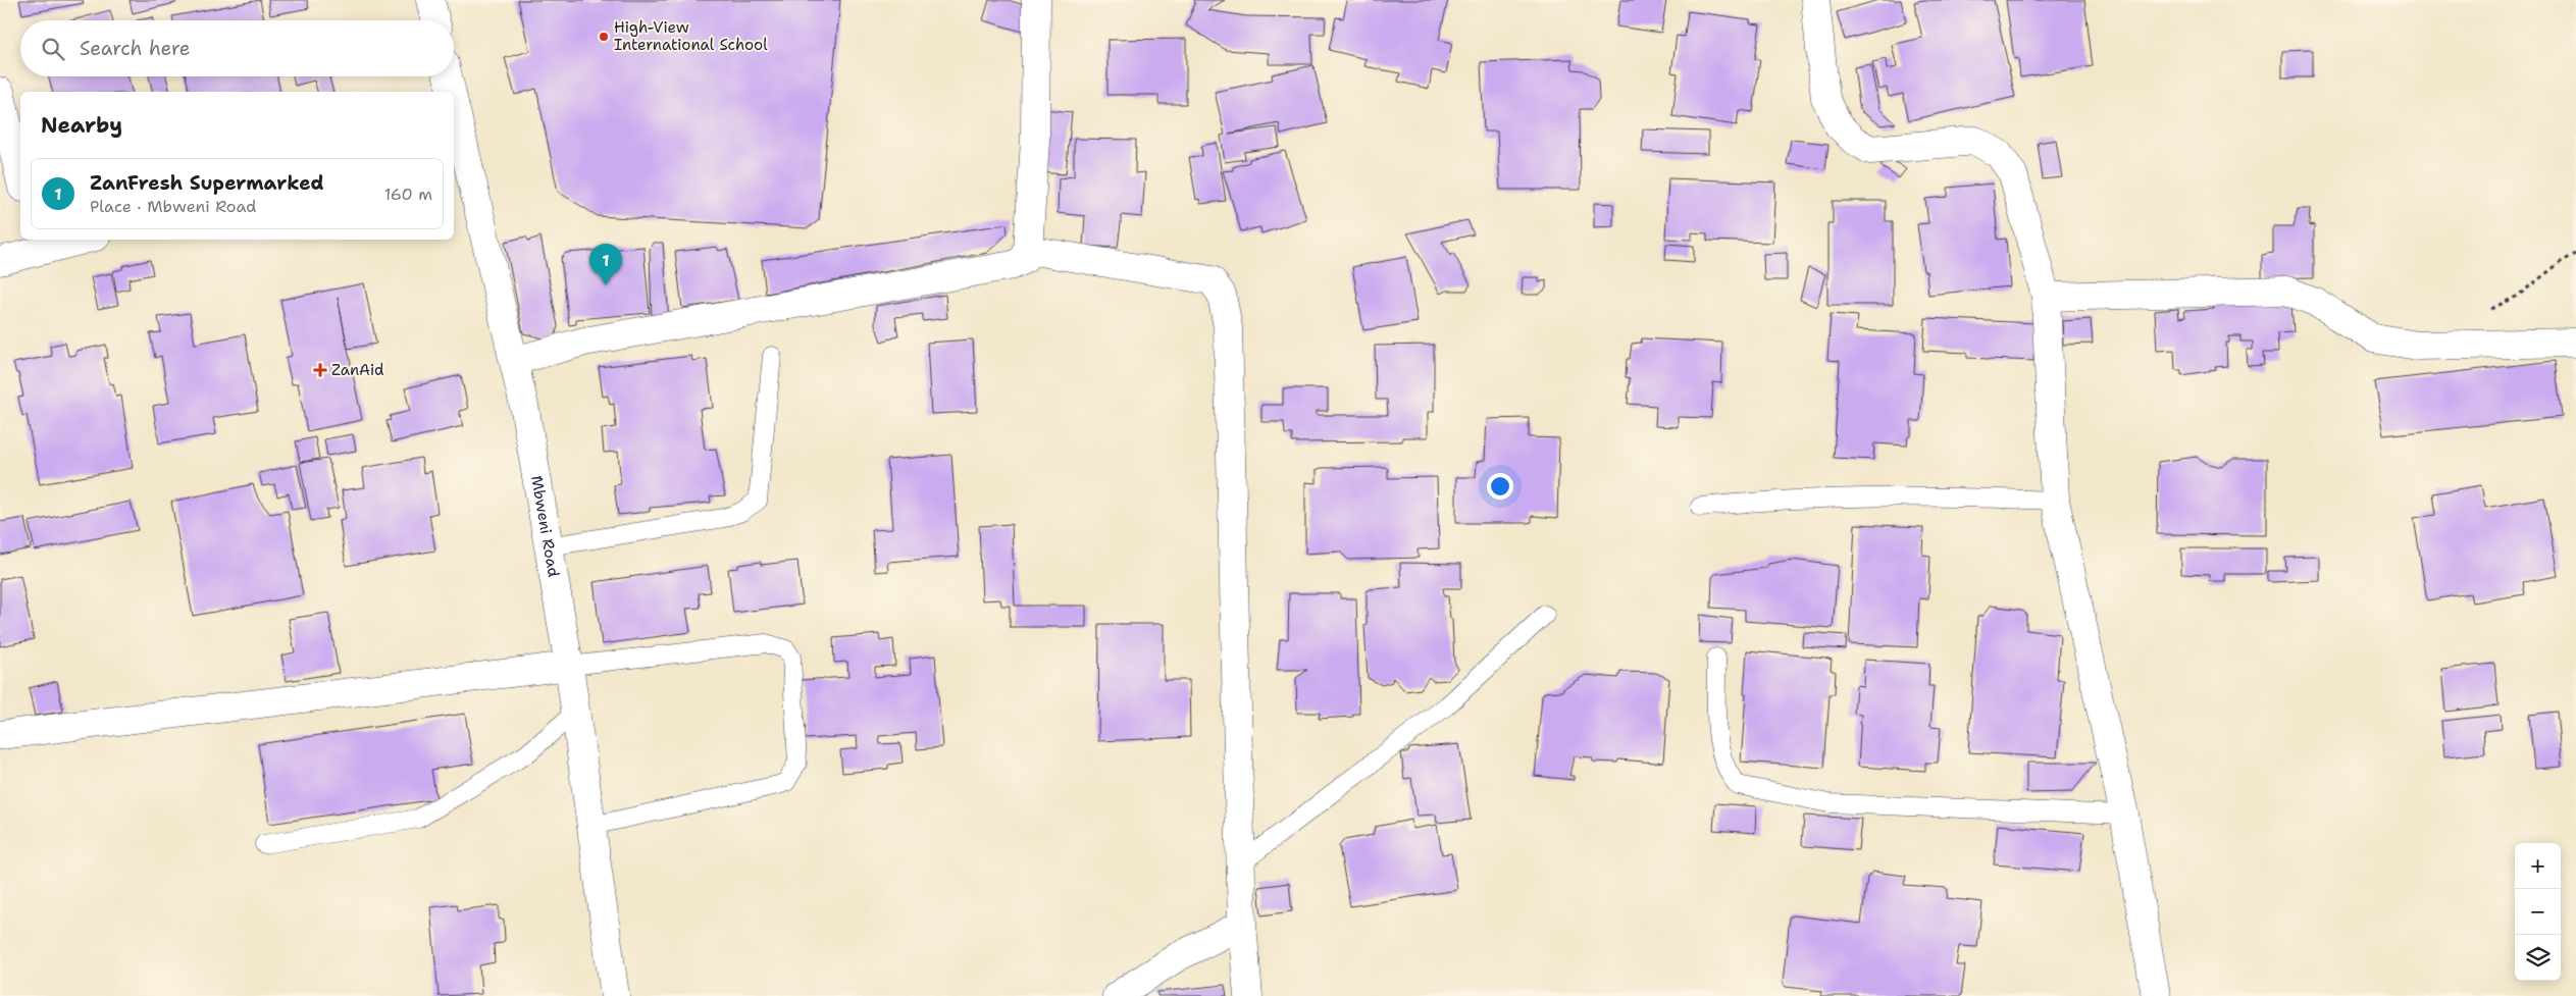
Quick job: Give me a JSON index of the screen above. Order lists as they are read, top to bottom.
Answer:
{
  "streets": {
    "street": ["Mbweni Road"]
  },
  "places": {
    "other": ["High-View International School"],
    "health": ["ZanAid"]
  },
  "page": {
    "search": "Search here",
    "heading": "Nearby",
    "list": [
      {
        "mark": "1",
        "name": "ZanFresh Supermarked",
        "note": "Place · Mbweni Road",
        "value": "160 m"
      }
    ],
    "pins": "1",
    "map_buttons": ["+", "−"]
  }
}
